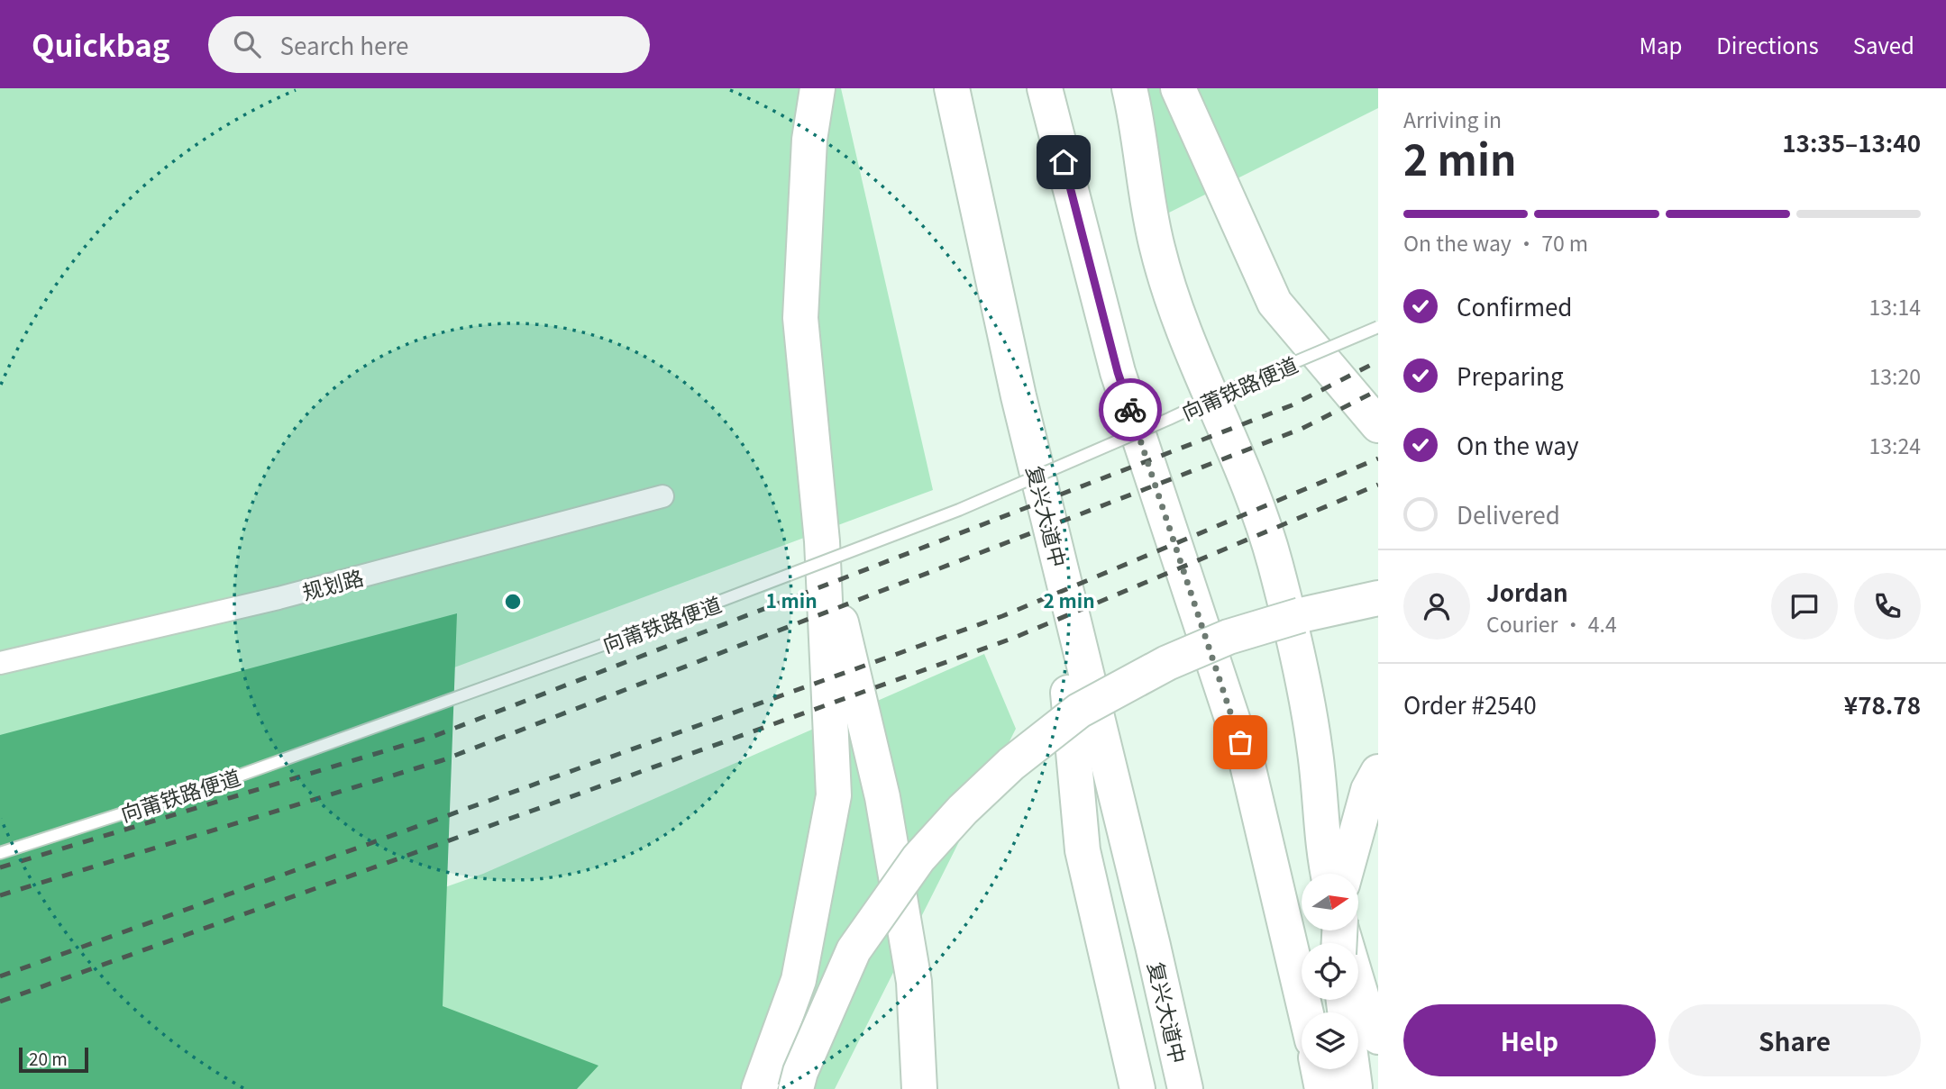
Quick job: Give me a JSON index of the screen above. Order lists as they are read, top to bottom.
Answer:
{
  "streets": {
    "main road": ["复兴大道中"],
    "street": ["规划路"],
    "lane": ["向莆铁路便道"]
  },
  "scale_bar": "20 m",
  "north": "right",
  "page": {
    "header": "Quickbag",
    "search": "Search here",
    "nav": ["Map", "Directions", "Saved"],
    "heading": ["2 min", "Arriving in", "13:35–13:40"],
    "panel": [
      "Jordan",
      "Courier · 4.4",
      "Order #2540",
      "¥78.78"
    ],
    "bar": "On the way · 70 m",
    "list": [
      ["Confirmed", "13:14"],
      ["Preparing", "13:20"],
      ["On the way", "13:24"],
      "Delivered"
    ],
    "buttons": ["Help", "Share"],
    "scale": "20 m"
  },
  "rings": ["1 min", "2 min"]
}
